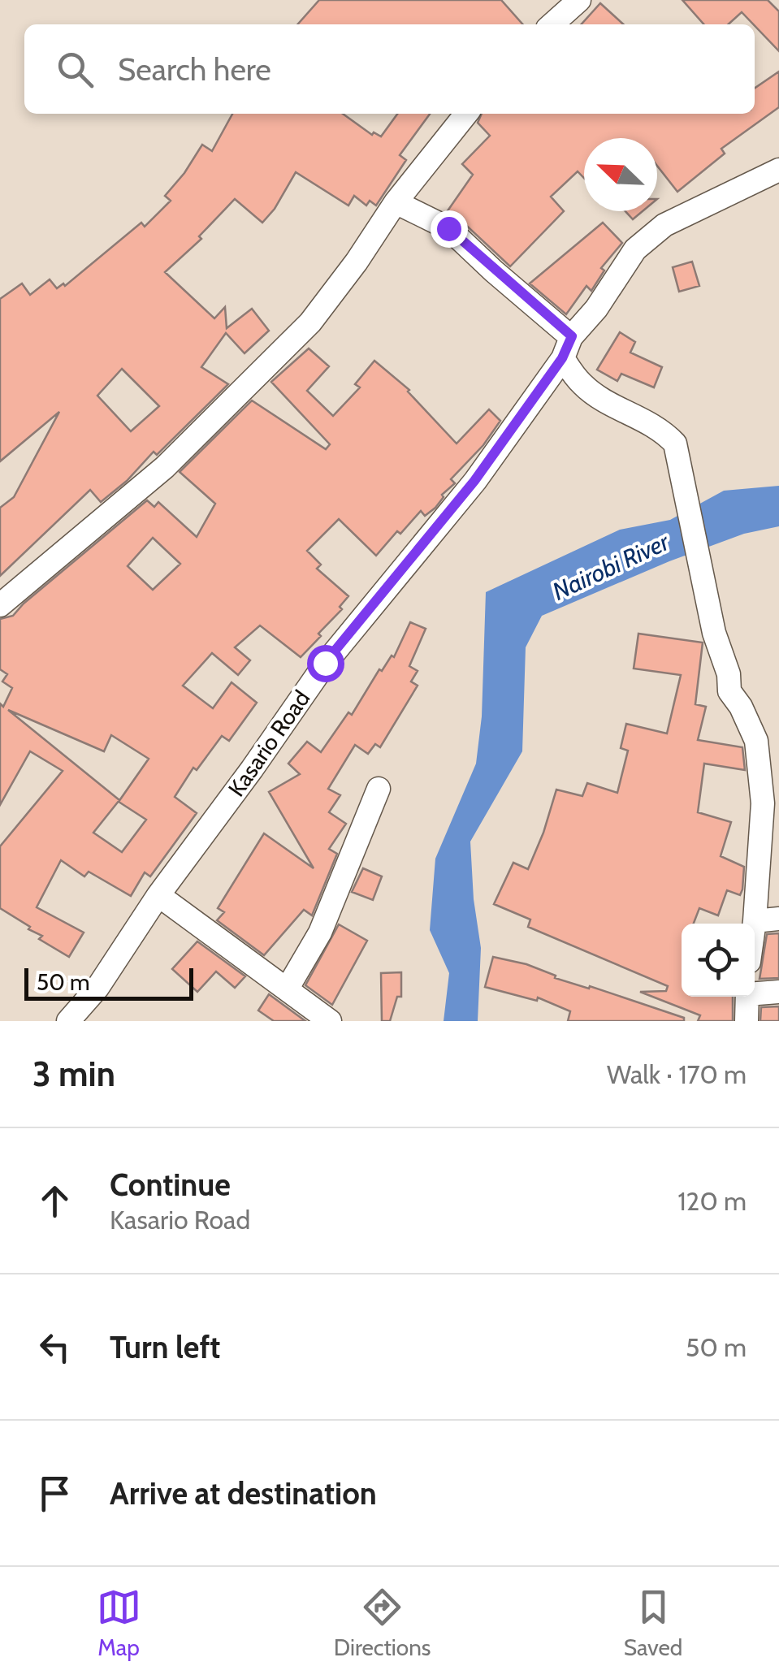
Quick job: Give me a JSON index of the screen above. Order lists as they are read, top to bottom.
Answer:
{
  "streets": {
    "street": ["Kasario Road"]
  },
  "water": ["Nairobi River"],
  "scale_bar": "50 m",
  "north": "top left",
  "page": {
    "search": "Search here",
    "scale": "50 m",
    "heading": ["3 min", "Walk · 170 m"],
    "list": [
      ["Continue", "Kasario Road", "120 m"],
      ["Turn left", "50 m"],
      "Arrive at destination"
    ],
    "nav": ["Map", "Directions", "Saved"]
  }
}
